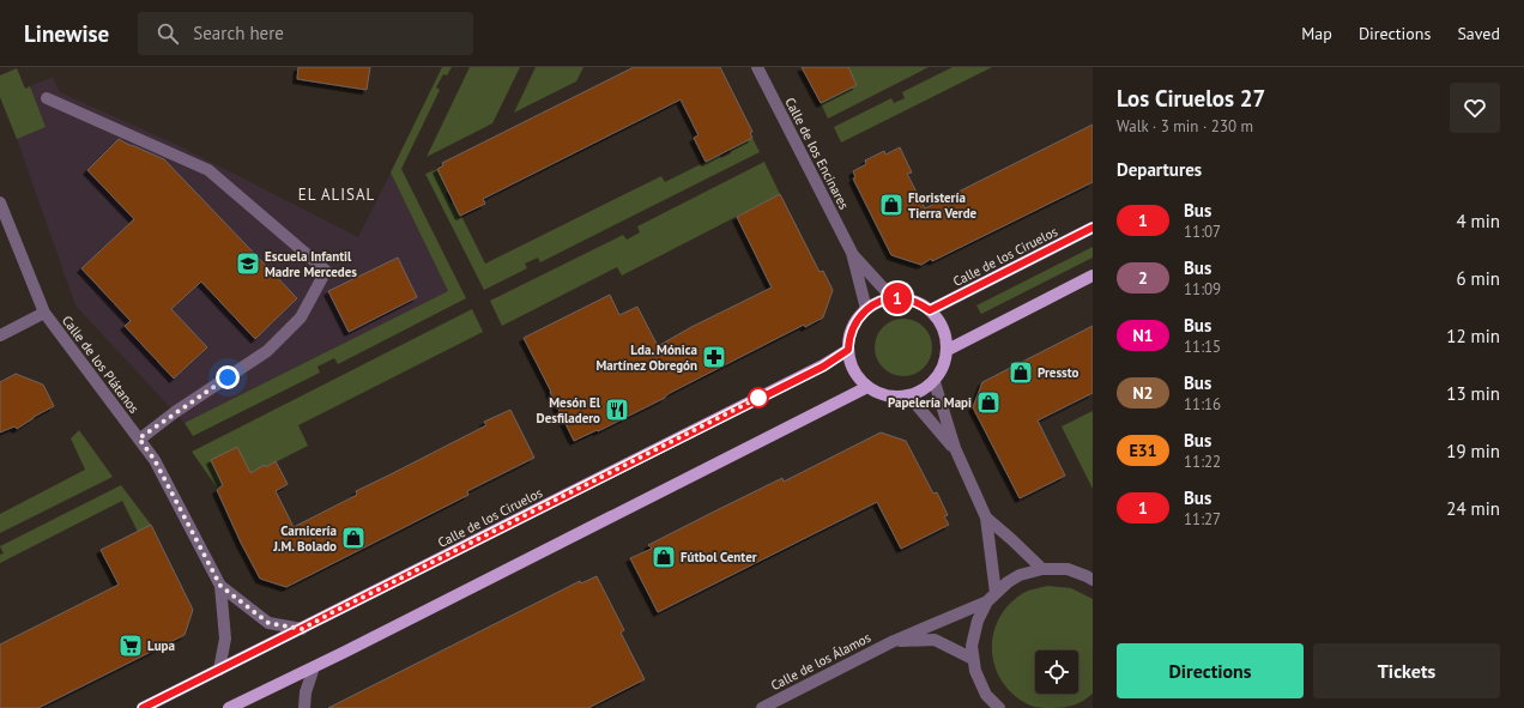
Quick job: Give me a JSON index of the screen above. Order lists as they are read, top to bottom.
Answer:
{
  "streets": {
    "main road": ["Calle de los Ciruelos"],
    "street": ["Calle de los Encinares", "Calle de los Plátanos", "Calle de los Álamos"]
  },
  "crossings": [
    ["Calle de los Encinares", "Calle de los Ciruelos"],
    ["Calle de los Ciruelos", "Calle de los Plátanos"]
  ],
  "districts": ["EL ALISAL"],
  "places": {
    "shop": [
      "Floristería Tierra Verde",
      "Pressto",
      "Papelería Mapi",
      "Carnicería J.M. Bolado",
      "Fútbol Center"
    ],
    "school or university": ["Escuela Infantil Madre Mercedes"],
    "pharmacy": ["Lda. Mónica Martínez Obregón"],
    "restaurant": ["Mesón El Desfiladero"],
    "supermarket": ["Lupa"]
  },
  "lines": ["bus line 1"],
  "page": {
    "header": "Linewise",
    "search": "Search here",
    "nav": ["Map", "Directions", "Saved"],
    "on_map": "1",
    "heading": [
      ["Los Ciruelos 27", "Walk · 3 min · 230 m"],
      "Departures"
    ],
    "list": [
      {
        "mark": "1",
        "name": "Bus",
        "note": "11:07",
        "value": "4 min"
      },
      {
        "mark": "2",
        "name": "Bus",
        "note": "11:09",
        "value": "6 min"
      },
      {
        "mark": "N1",
        "name": "Bus",
        "note": "11:15",
        "value": "12 min"
      },
      {
        "mark": "N2",
        "name": "Bus",
        "note": "11:16",
        "value": "13 min"
      },
      {
        "mark": "E31",
        "name": "Bus",
        "note": "11:22",
        "value": "19 min"
      },
      {
        "mark": "1",
        "name": "Bus",
        "note": "11:27",
        "value": "24 min"
      }
    ],
    "buttons": ["Directions", "Tickets"]
  }
}
